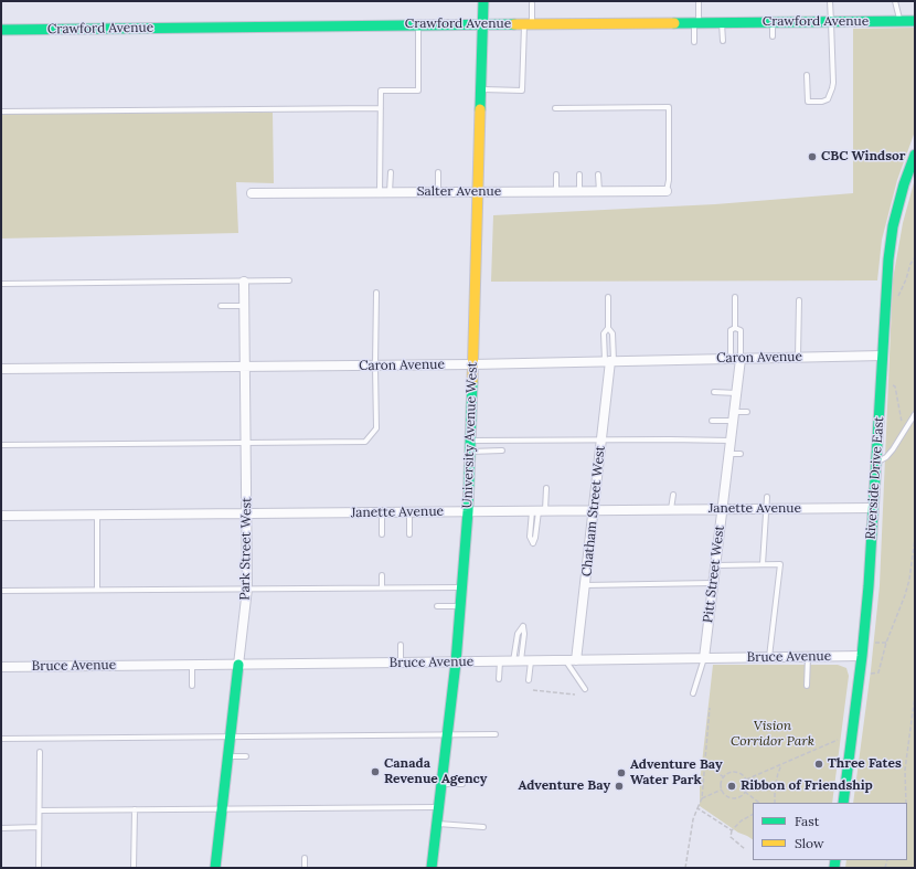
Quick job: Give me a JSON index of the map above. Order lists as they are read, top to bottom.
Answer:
{
  "streets": {
    "main road": [
      "Crawford Avenue",
      "University Avenue West",
      "Riverside Drive East",
      "Park Street West"
    ],
    "street": [
      "Salter Avenue",
      "Caron Avenue",
      "Janette Avenue",
      "Chatham Street West",
      "Pitt Street West",
      "Bruce Avenue"
    ]
  },
  "crossings": [
    ["Crawford Avenue", "University Avenue West"],
    ["Salter Avenue", "University Avenue West"],
    ["Caron Avenue", "University Avenue West"],
    ["Caron Avenue", "Riverside Drive East"],
    ["Caron Avenue", "Chatham Street West"],
    ["Caron Avenue", "Park Street West"],
    ["Caron Avenue", "Pitt Street West"],
    ["University Avenue West", "Janette Avenue"],
    ["University Avenue West", "Bruce Avenue"],
    ["Riverside Drive East", "Janette Avenue"],
    ["Riverside Drive East", "Bruce Avenue"],
    ["Janette Avenue", "Chatham Street West"],
    ["Janette Avenue", "Park Street West"],
    ["Janette Avenue", "Pitt Street West"],
    ["Chatham Street West", "Bruce Avenue"],
    ["Park Street West", "Bruce Avenue"],
    ["Pitt Street West", "Bruce Avenue"]
  ],
  "parks": ["Vision Corridor Park"],
  "places": [
    "CBC Windsor",
    "Three Fates",
    "Canada Revenue Agency",
    "Adventure Bay Water Park",
    "Adventure Bay",
    "Ribbon of Friendship"
  ],
  "legend": ["Fast", "Slow"]
}
